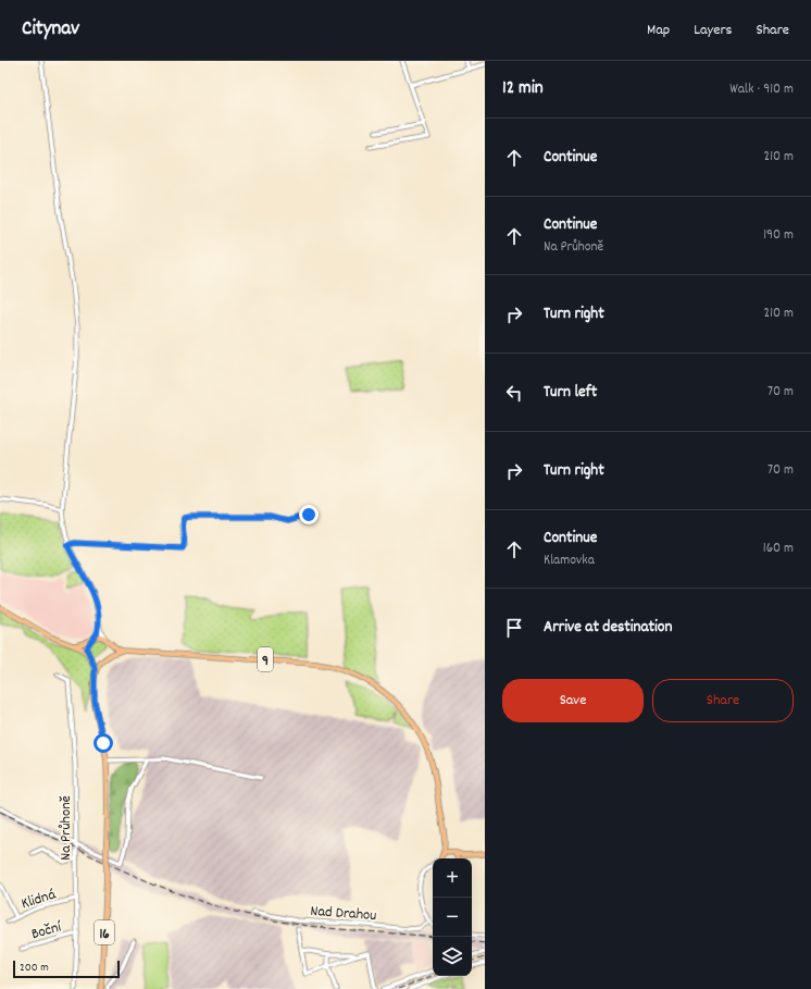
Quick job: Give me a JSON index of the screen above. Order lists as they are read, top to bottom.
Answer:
{
  "streets": {
    "main road": ["9", "16"],
    "street": [
      "Na Průhoně",
      "Klidná",
      "Nad Drahou",
      "Boční"
    ]
  },
  "crossings": [
    ["9", "16"],
    ["Na Průhoně", "Klidná"],
    ["Na Průhoně", "Boční"]
  ],
  "scale_bar": "200 m",
  "page": {
    "header": "Citynav",
    "nav": ["Map", "Layers", "Share"],
    "heading": ["12 min", "Walk · 910 m"],
    "list": [
      ["Continue", "210 m"],
      ["Continue", "Na Průhoně", "190 m"],
      ["Turn right", "210 m"],
      ["Turn left", "70 m"],
      ["Turn right", "70 m"],
      ["Continue", "Klamovka", "160 m"],
      "Arrive at destination"
    ],
    "buttons": ["Save", "Share"],
    "map_buttons": ["+", "−"],
    "scale": "200 m"
  }
}
